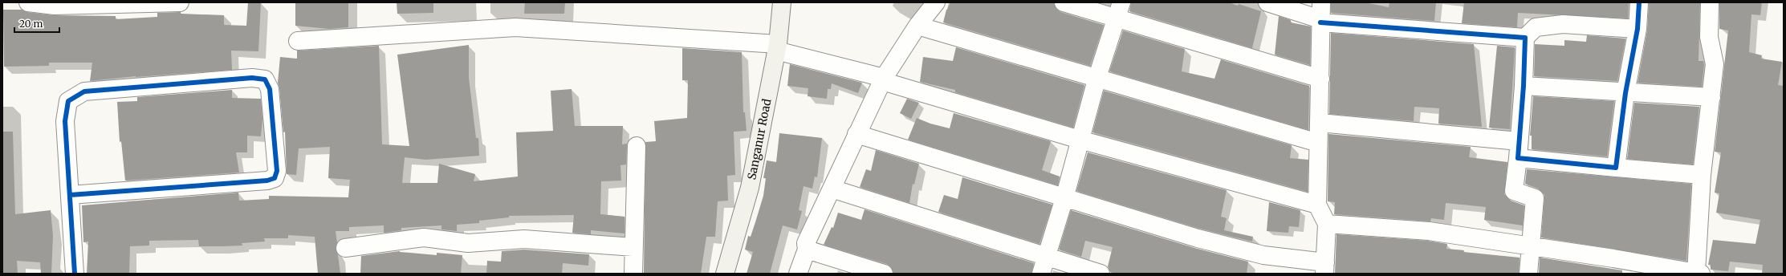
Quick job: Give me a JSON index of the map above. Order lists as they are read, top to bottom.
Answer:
{
  "streets": {
    "main road": ["Sanganur Road"]
  },
  "scale_bar": "20 m"
}
